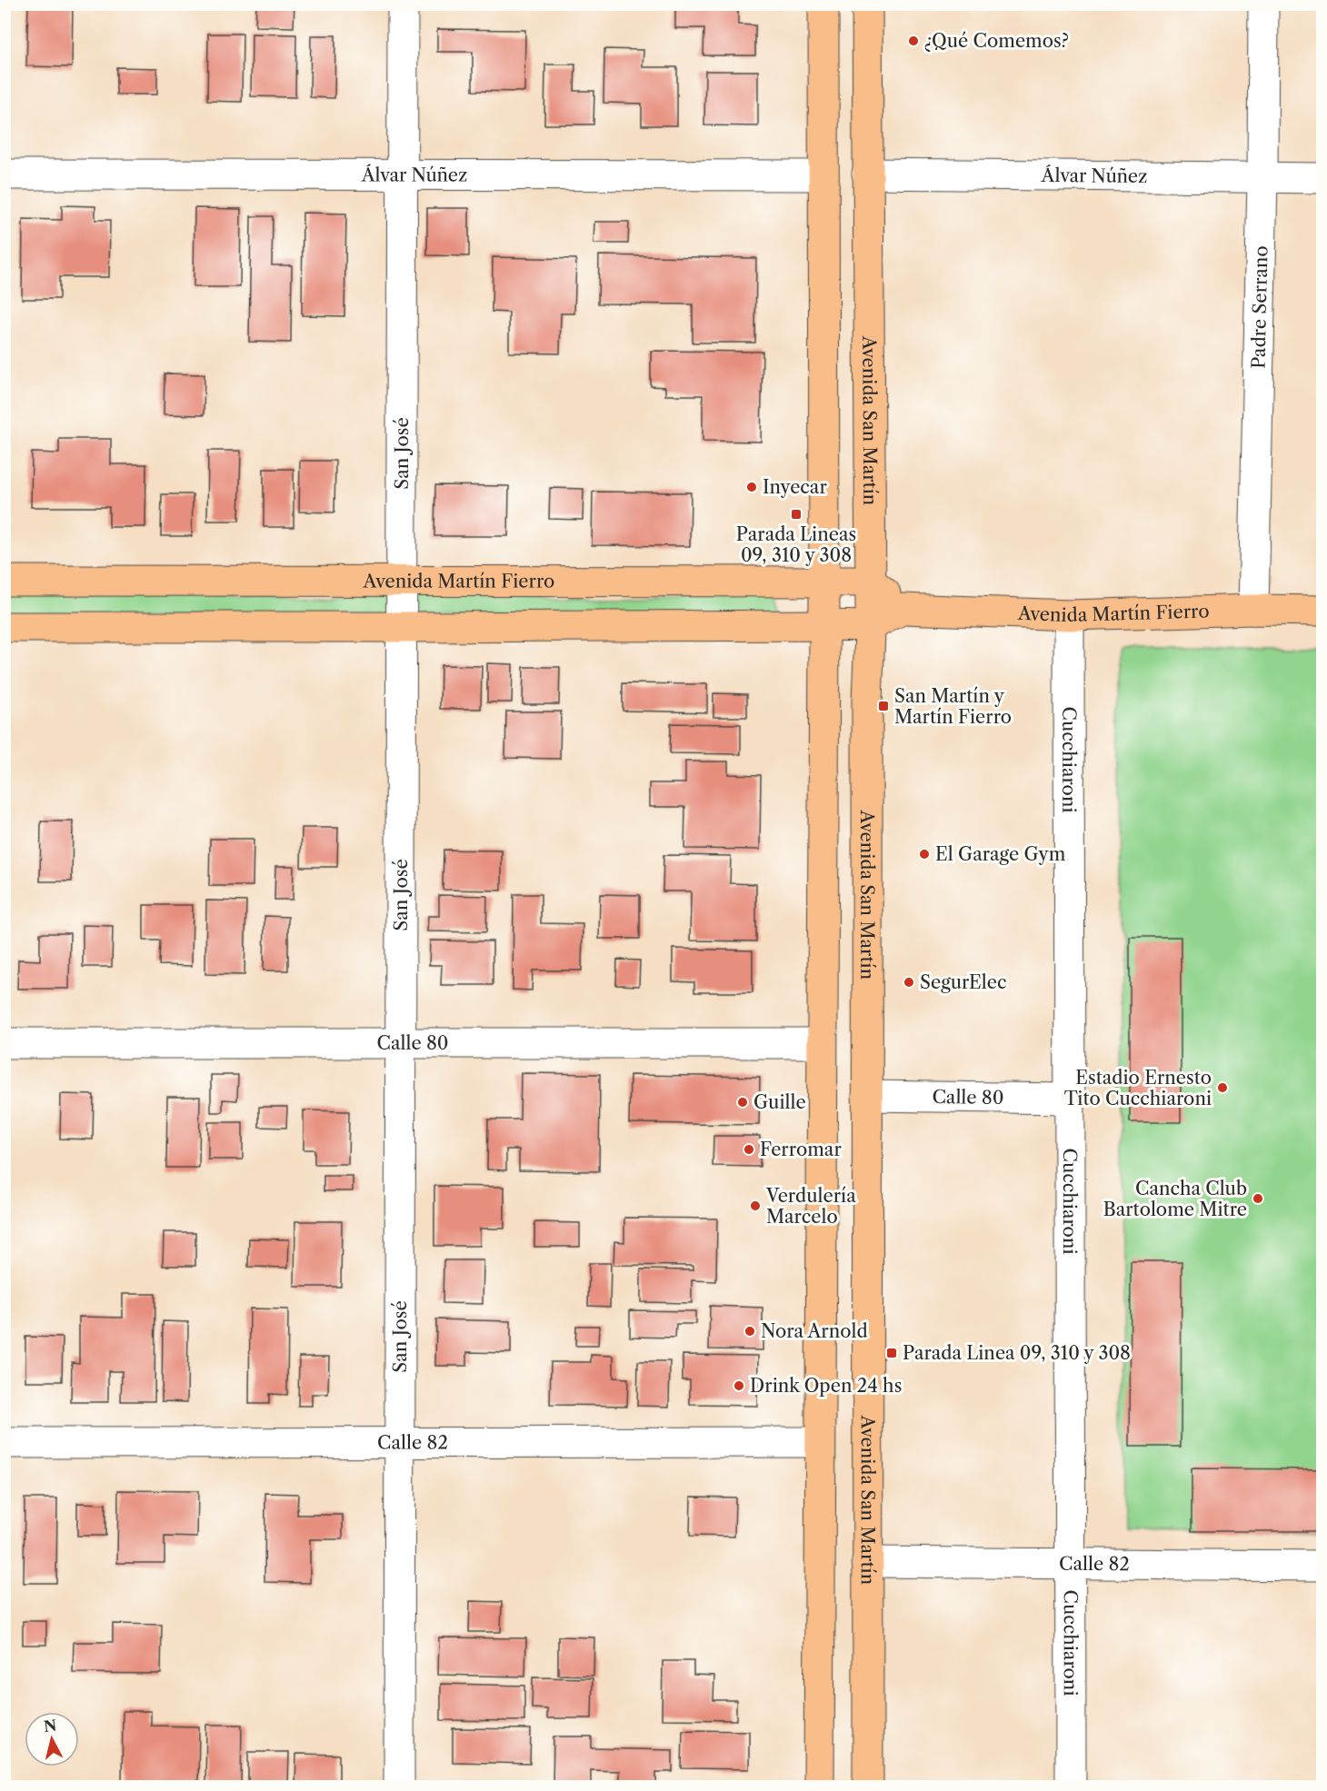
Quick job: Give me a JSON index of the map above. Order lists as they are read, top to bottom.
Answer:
{
  "streets": {
    "main road": ["Avenida San Martín", "Avenida Martín Fierro"],
    "street": [
      "Álvar Núñez",
      "Padre Serrano",
      "San José",
      "Cucchiaroni",
      "Calle 80",
      "Calle 82"
    ]
  },
  "crossings": [
    ["Álvar Núñez", "Padre Serrano"],
    ["Álvar Núñez", "Avenida San Martín"],
    ["Álvar Núñez", "San José"],
    ["Padre Serrano", "Avenida Martín Fierro"],
    ["Avenida San Martín", "Avenida Martín Fierro"],
    ["Avenida San Martín", "Calle 80"],
    ["Avenida San Martín", "Calle 82"],
    ["San José", "Avenida Martín Fierro"],
    ["San José", "Calle 80"],
    ["San José", "Calle 82"],
    ["Avenida Martín Fierro", "Cucchiaroni"],
    ["Cucchiaroni", "Calle 80"],
    ["Cucchiaroni", "Calle 82"]
  ],
  "places": {
    "other": [
      "¿Qué Comemos?",
      "Inyecar",
      "El Garage Gym",
      "SegurElec",
      "Estadio Ernesto Tito Cucchiaroni",
      "Guille",
      "Ferromar",
      "Cancha Club Bartolome Mitre",
      "Verdulería Marcelo",
      "Nora Arnold",
      "Drink Open 24 hs"
    ],
    "transit": ["Parada Lineas 09, 310 y 308", "San Martín y Martín Fierro", "Parada Linea 09, 310 y 308"]
  },
  "north": "top"
}
